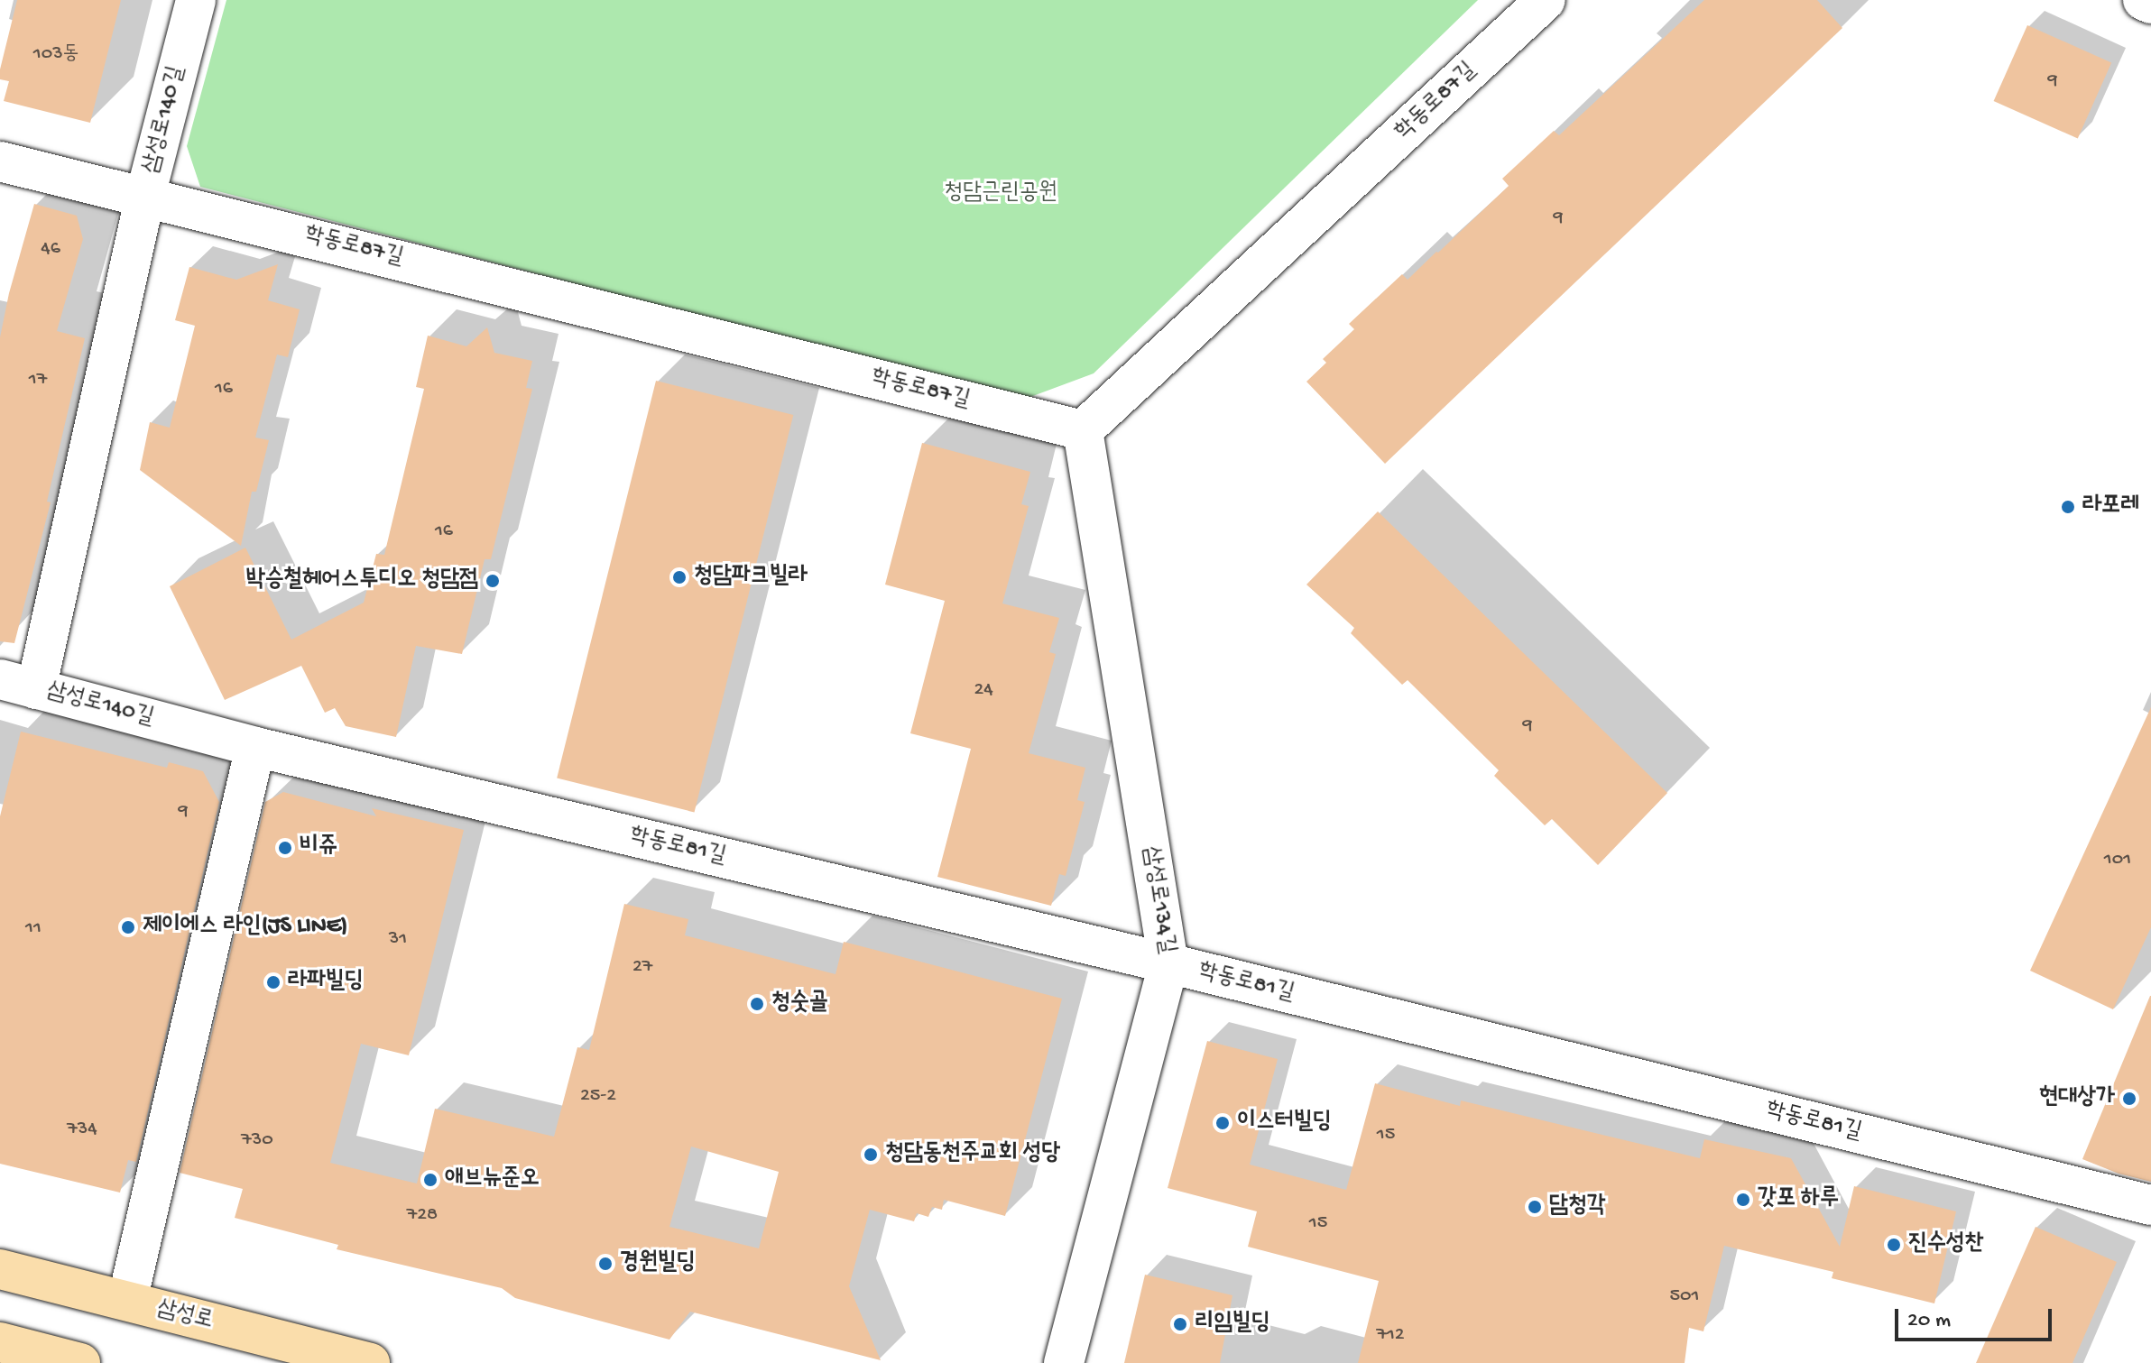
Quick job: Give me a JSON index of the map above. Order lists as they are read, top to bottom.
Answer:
{
  "streets": {
    "main road": ["삼성로"],
    "street": [
      "학동로87길",
      "삼성로140길",
      "학동로81길",
      "삼성로134길"
    ]
  },
  "crossings": [
    ["학동로87길", "삼성로140길"],
    ["학동로87길", "삼성로134길"],
    ["삼성로140길", "학동로81길"],
    ["학동로81길", "삼성로134길"]
  ],
  "parks": ["청담근린공원"],
  "places": [
    "라포레",
    "청담파크빌라",
    "박승철헤어스투디오 청담점",
    "비쥬",
    "제이에스 라인(JS LINE)",
    "라파빌딩",
    "청숫골",
    "현대상가",
    "이스터빌딩",
    "청담동천주교회 성당",
    "애브뉴준오",
    "갓포 하루",
    "담청각",
    "진수성찬",
    "경원빌딩",
    "리임빌딩"
  ],
  "house_numbers": [
    "103동",
    "9",
    "9",
    "46",
    "17",
    "16",
    "16",
    "24",
    "9",
    "9",
    "101",
    "11",
    "31",
    "27",
    "25-2",
    "734",
    "15",
    "730",
    "728",
    "15",
    "501",
    "712"
  ],
  "scale_bar": "20 m"
}
